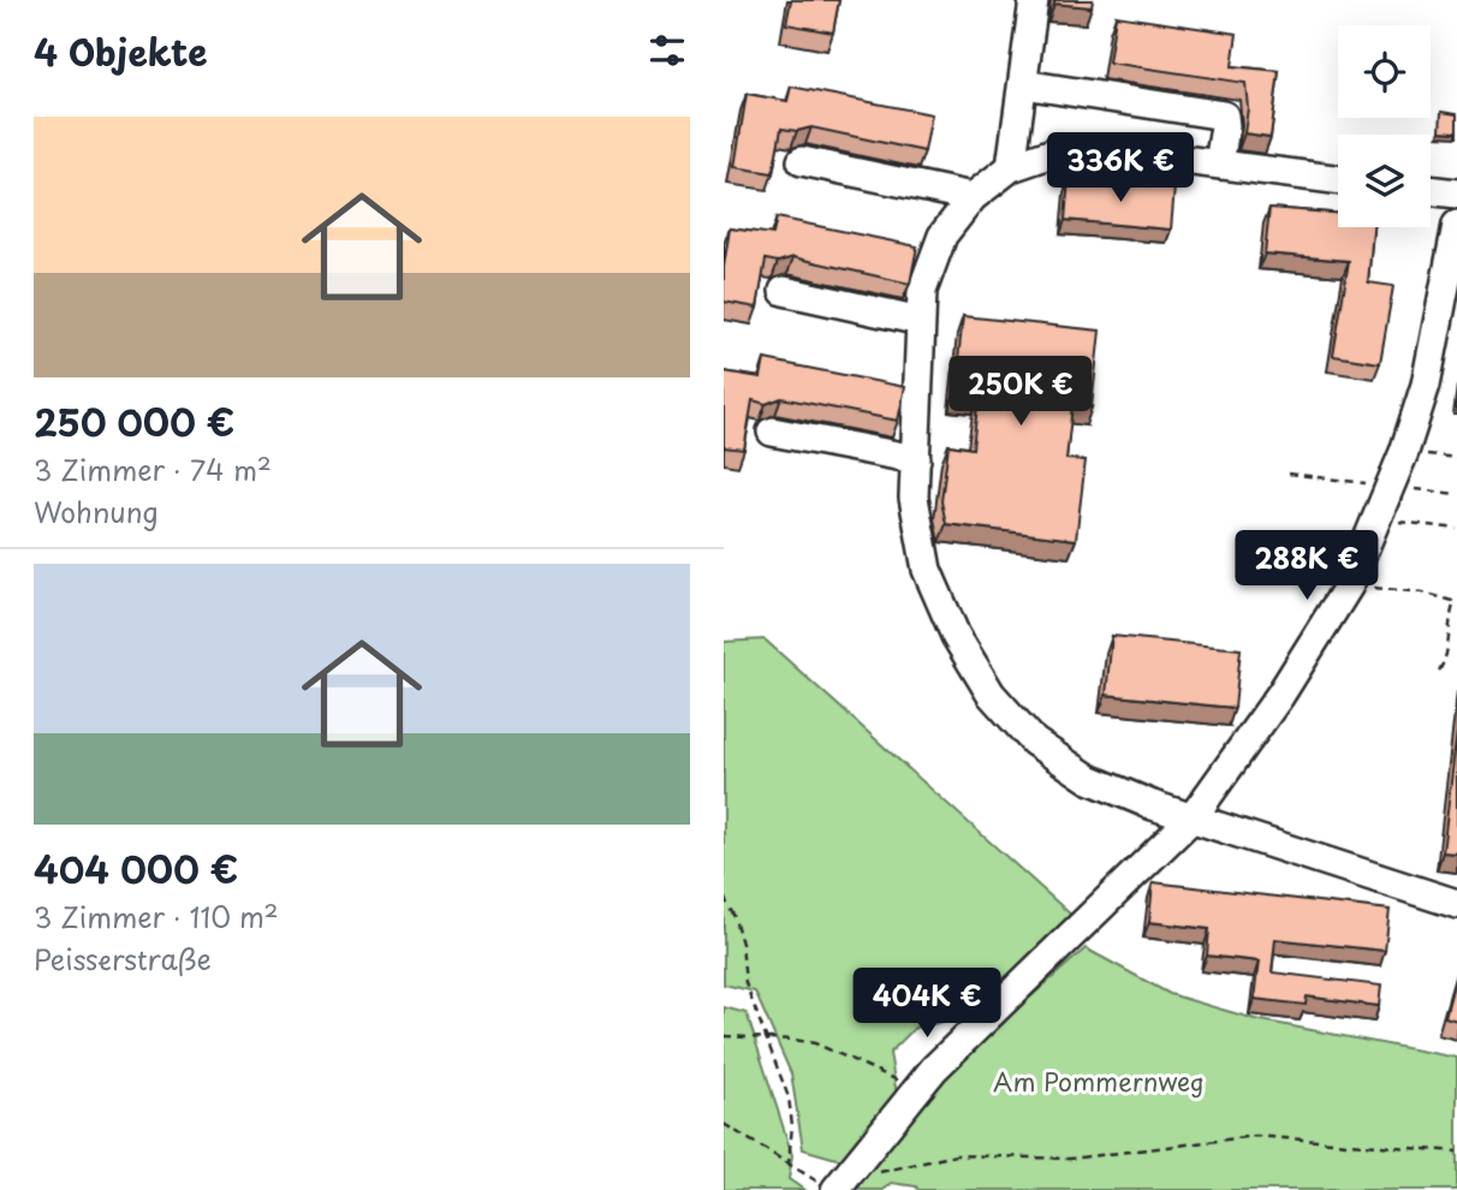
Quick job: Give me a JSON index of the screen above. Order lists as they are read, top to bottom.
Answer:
{
  "parks": ["Am Pommernweg"],
  "page": {
    "heading": "4 Objekte",
    "list": [
      {
        "name": "250 000 €",
        "note": "3 Zimmer · 74 m² · Wohnung"
      },
      {
        "name": "404 000 €",
        "note": "3 Zimmer · 110 m² · Peisserstraße"
      }
    ],
    "price": [
      "336K €",
      "250K €",
      "288K €",
      "404K €"
    ]
  }
}
